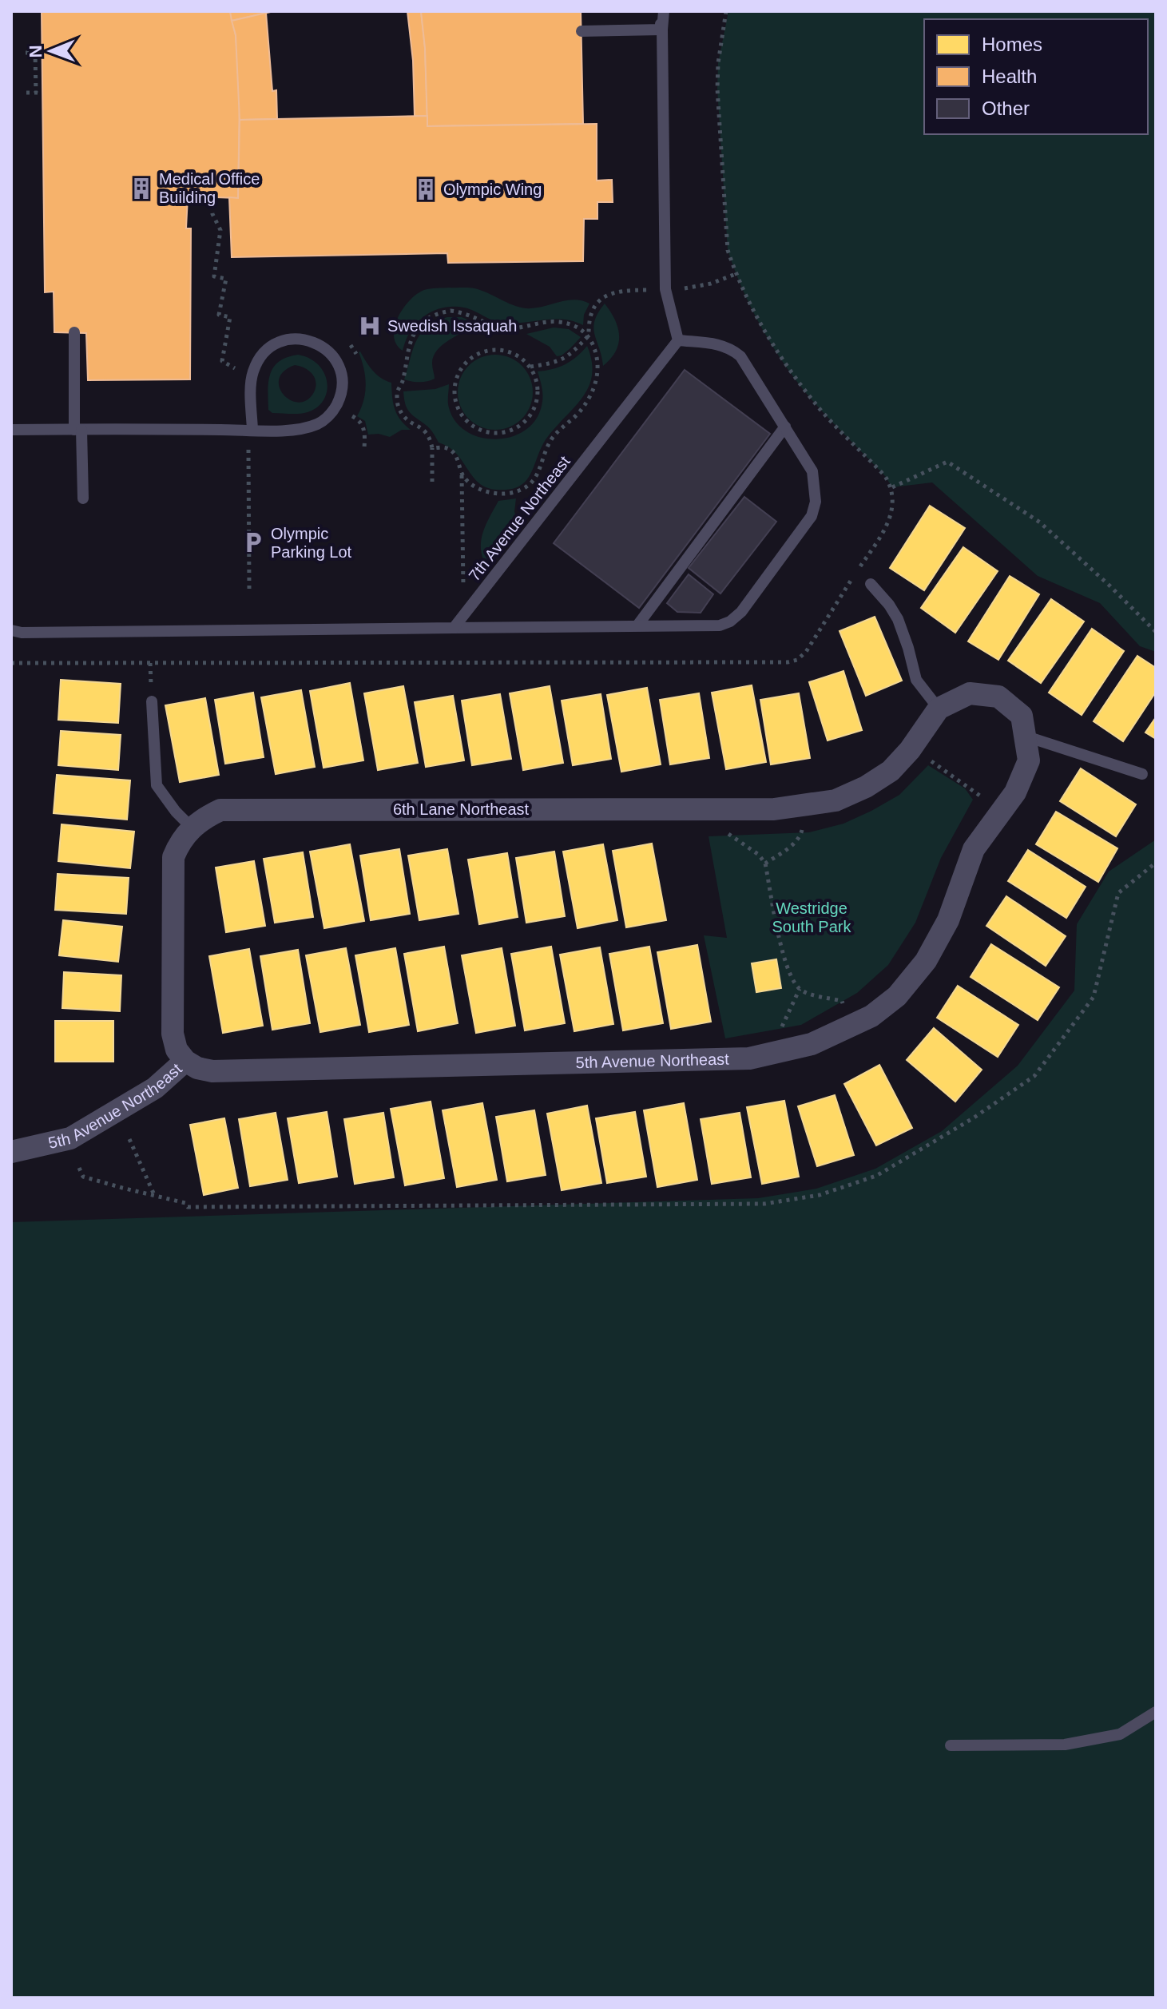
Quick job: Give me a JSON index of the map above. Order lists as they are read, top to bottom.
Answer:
{
  "streets": {
    "street": ["6th Lane Northeast", "5th Avenue Northeast"],
    "lane": ["7th Avenue Northeast"]
  },
  "crossings": [
    ["6th Lane Northeast", "5th Avenue Northeast"]
  ],
  "parks": ["Westridge South Park"],
  "places": {
    "building": ["Medical Office Building", "Olympic Wing"],
    "hospital": ["Swedish Issaquah"],
    "parking": ["Olympic Parking Lot"]
  },
  "legend": ["Homes", "Health", "Other"],
  "north": "left"
}
